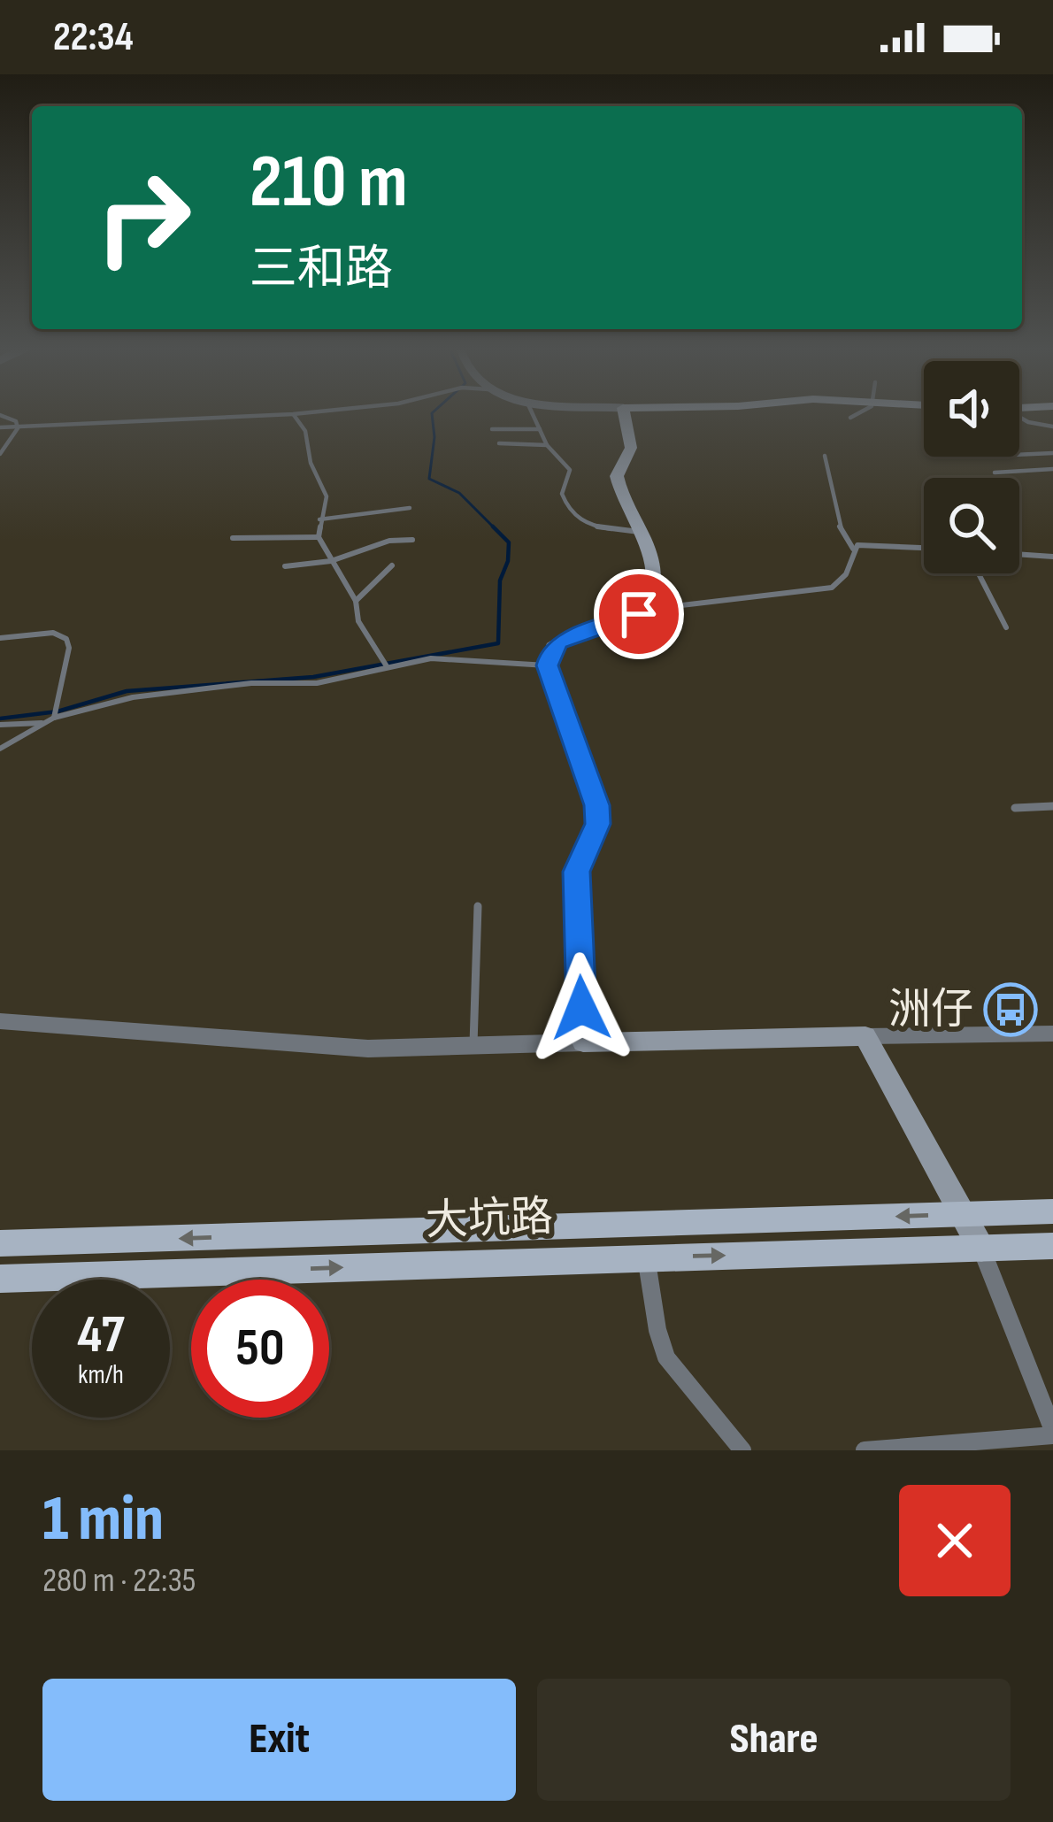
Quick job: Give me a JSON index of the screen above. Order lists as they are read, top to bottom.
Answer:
{
  "streets": {
    "main road": ["大坑路"]
  },
  "places": {
    "bus stop": ["洲仔"]
  },
  "page": {
    "status": "22:34",
    "turn": ["210 m", "三和路"],
    "speed": "47 km/h",
    "limit": "50",
    "heading": ["1 min", "280 m · 22:35"],
    "buttons": ["Exit", "Share"]
  }
}
